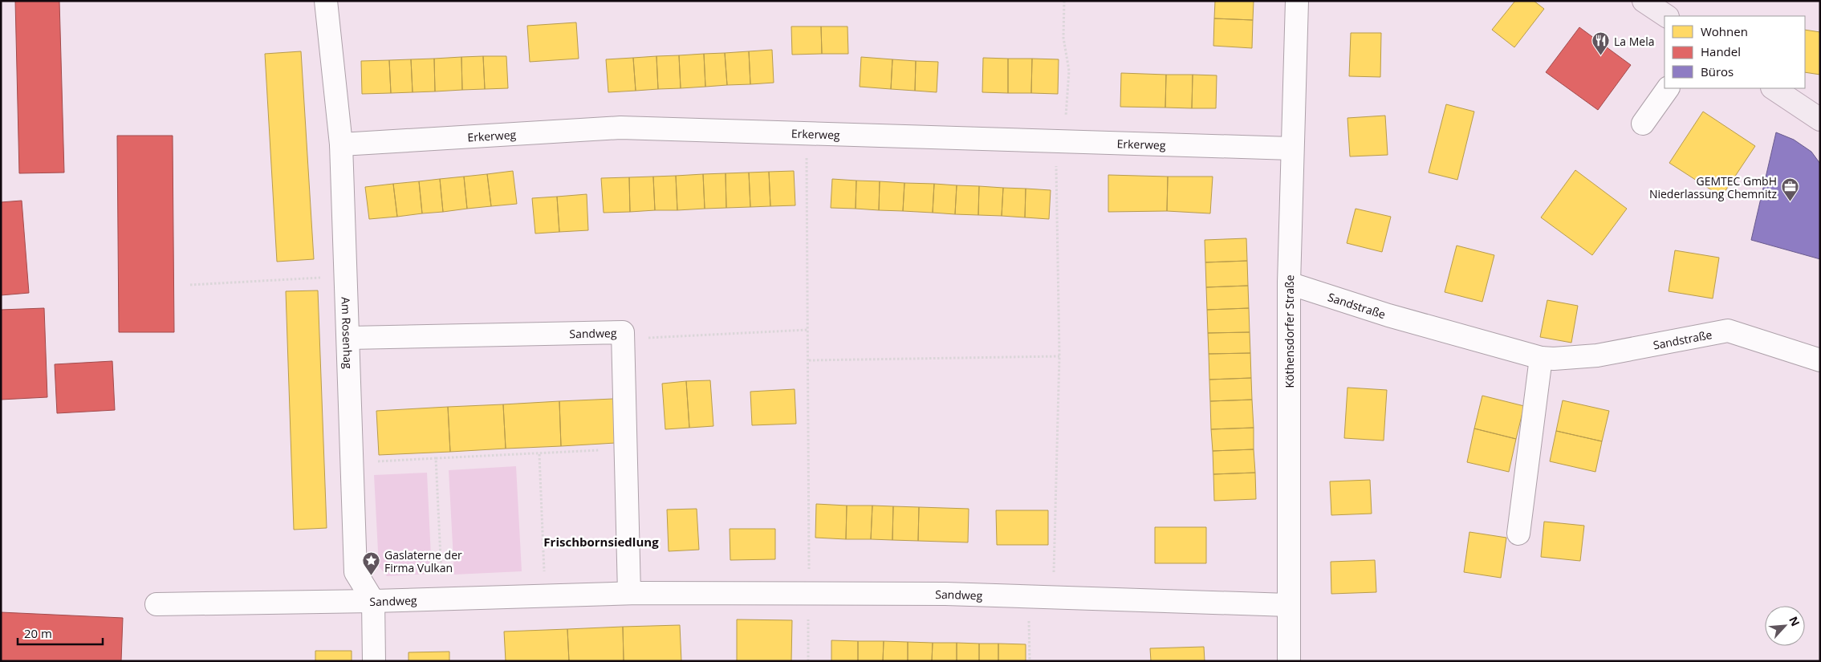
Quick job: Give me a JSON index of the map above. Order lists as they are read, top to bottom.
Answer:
{
  "streets": {
    "street": [
      "Erkerweg",
      "Sandstraße",
      "Köthensdorfer Straße",
      "Am Rosenhag",
      "Sandweg"
    ]
  },
  "crossings": [
    ["Erkerweg", "Köthensdorfer Straße"],
    ["Erkerweg", "Am Rosenhag"],
    ["Sandstraße", "Köthensdorfer Straße"],
    ["Köthensdorfer Straße", "Sandweg"],
    ["Am Rosenhag", "Sandweg"]
  ],
  "districts": ["Frischbornsiedlung"],
  "places": {
    "restaurant": ["La Mela"],
    "office": ["GEMTEC GmbH Niederlassung Chemnitz"],
    "place": ["Gaslaterne der Firma Vulkan"]
  },
  "legend": ["Wohnen", "Handel", "Büros"],
  "scale_bar": "20 m",
  "north": "top right"
}
